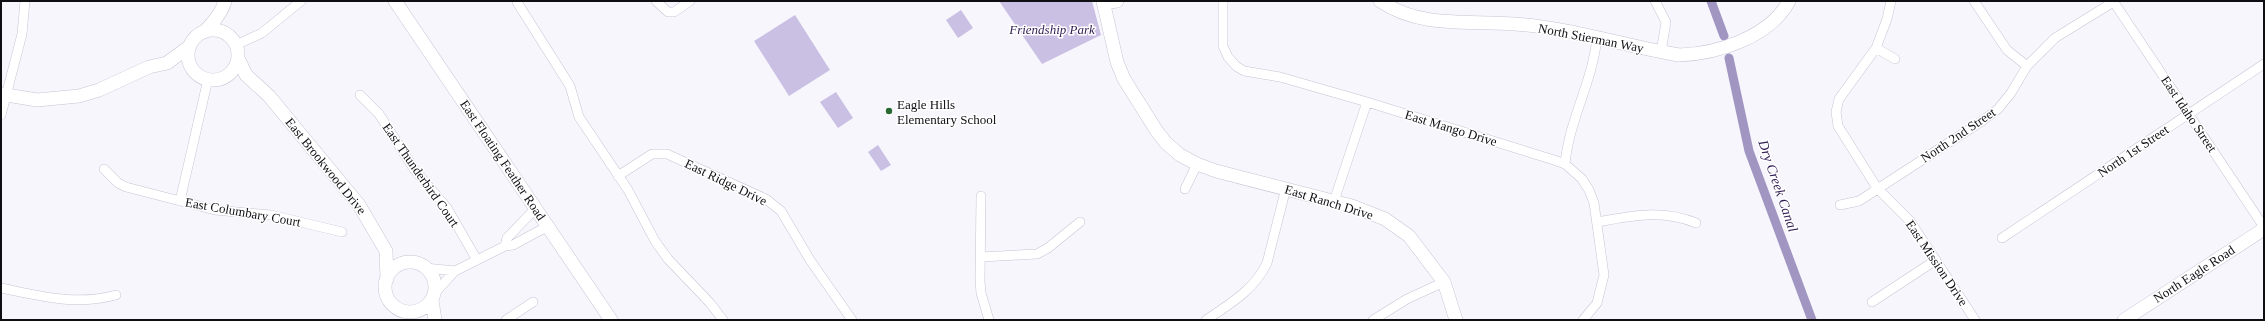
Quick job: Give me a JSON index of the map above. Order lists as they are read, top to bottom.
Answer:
{
  "streets": {
    "street": [
      "North Stierman Way",
      "East Idaho Street",
      "East Mango Drive",
      "North 2nd Street",
      "North 1st Street",
      "East Floating Feather Road",
      "East Brookwood Drive",
      "East Thunderbird Court",
      "East Ridge Drive",
      "East Ranch Drive",
      "East Columbary Court",
      "East Mission Drive",
      "North Eagle Road"
    ]
  },
  "crossings": [
    ["East Idaho Street", "North 2nd Street"],
    ["East Idaho Street", "North 1st Street"],
    ["East Idaho Street", "North Eagle Road"],
    ["North 2nd Street", "East Mission Drive"]
  ],
  "water": ["Dry Creek Canal"],
  "parks": ["Friendship Park"],
  "places": ["Eagle Hills Elementary School"]
}
